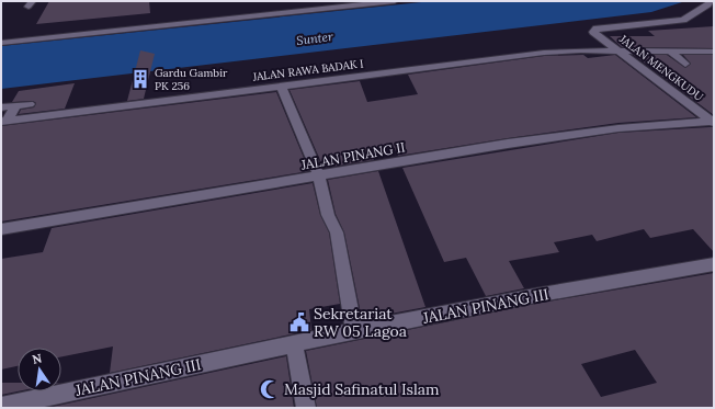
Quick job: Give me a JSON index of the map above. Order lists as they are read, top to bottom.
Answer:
{
  "streets": {
    "street": [
      "JALAN MENGKUDU",
      "JALAN RAWA BADAK I",
      "JALAN PINANG II",
      "JALAN PINANG III"
    ]
  },
  "crossings": [
    ["JALAN MENGKUDU", "JALAN RAWA BADAK I"],
    ["JALAN MENGKUDU", "JALAN PINANG II"]
  ],
  "water": ["Sunter"],
  "places": {
    "building": ["Gardu Gambir PK 256"],
    "public building": ["Sekretariat RW 05 Lagoa"],
    "mosque": ["Masjid Safinatul Islam"]
  },
  "north": "top"
}
